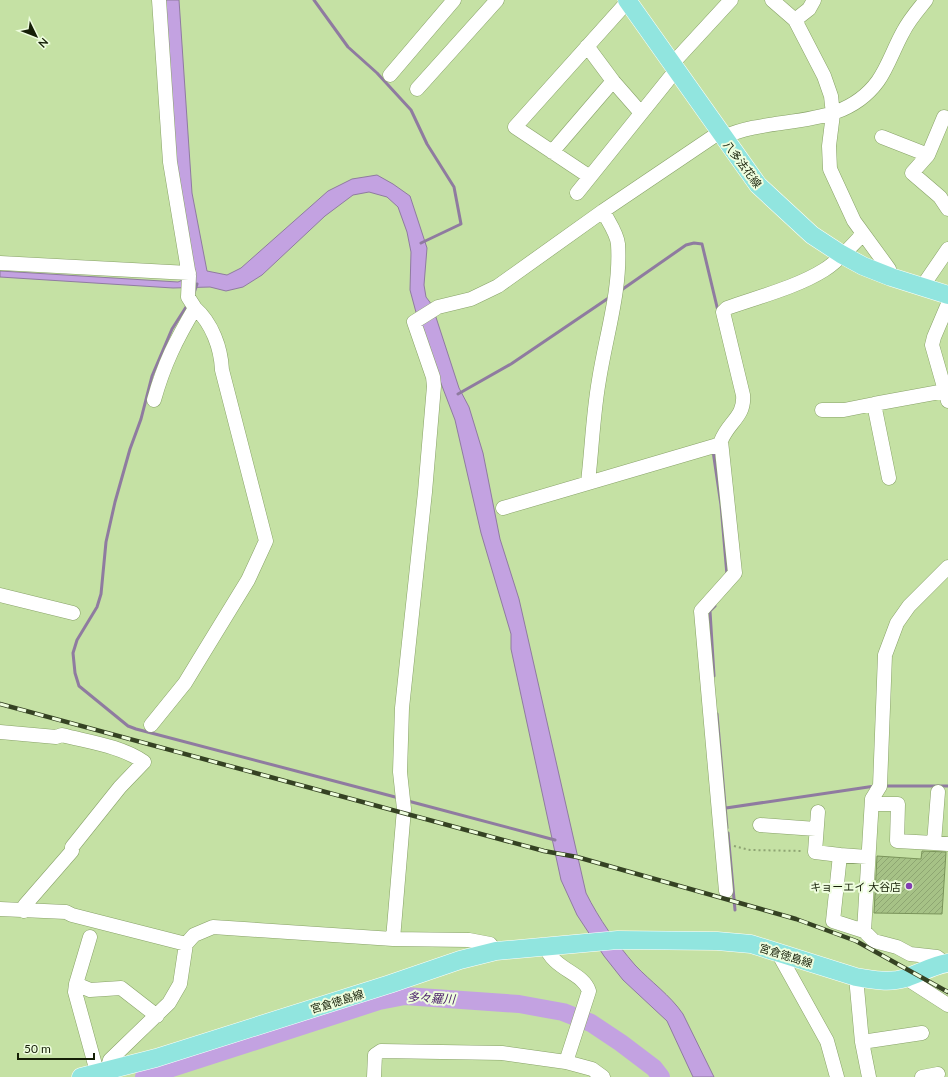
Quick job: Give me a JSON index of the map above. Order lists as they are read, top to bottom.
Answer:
{
  "streets": {
    "main road": ["八多法花線", "宮倉徳島線"]
  },
  "water": ["多々羅川"],
  "places": ["キョーエイ 大谷店"],
  "scale_bar": "50 m",
  "north": "bottom right"
}
